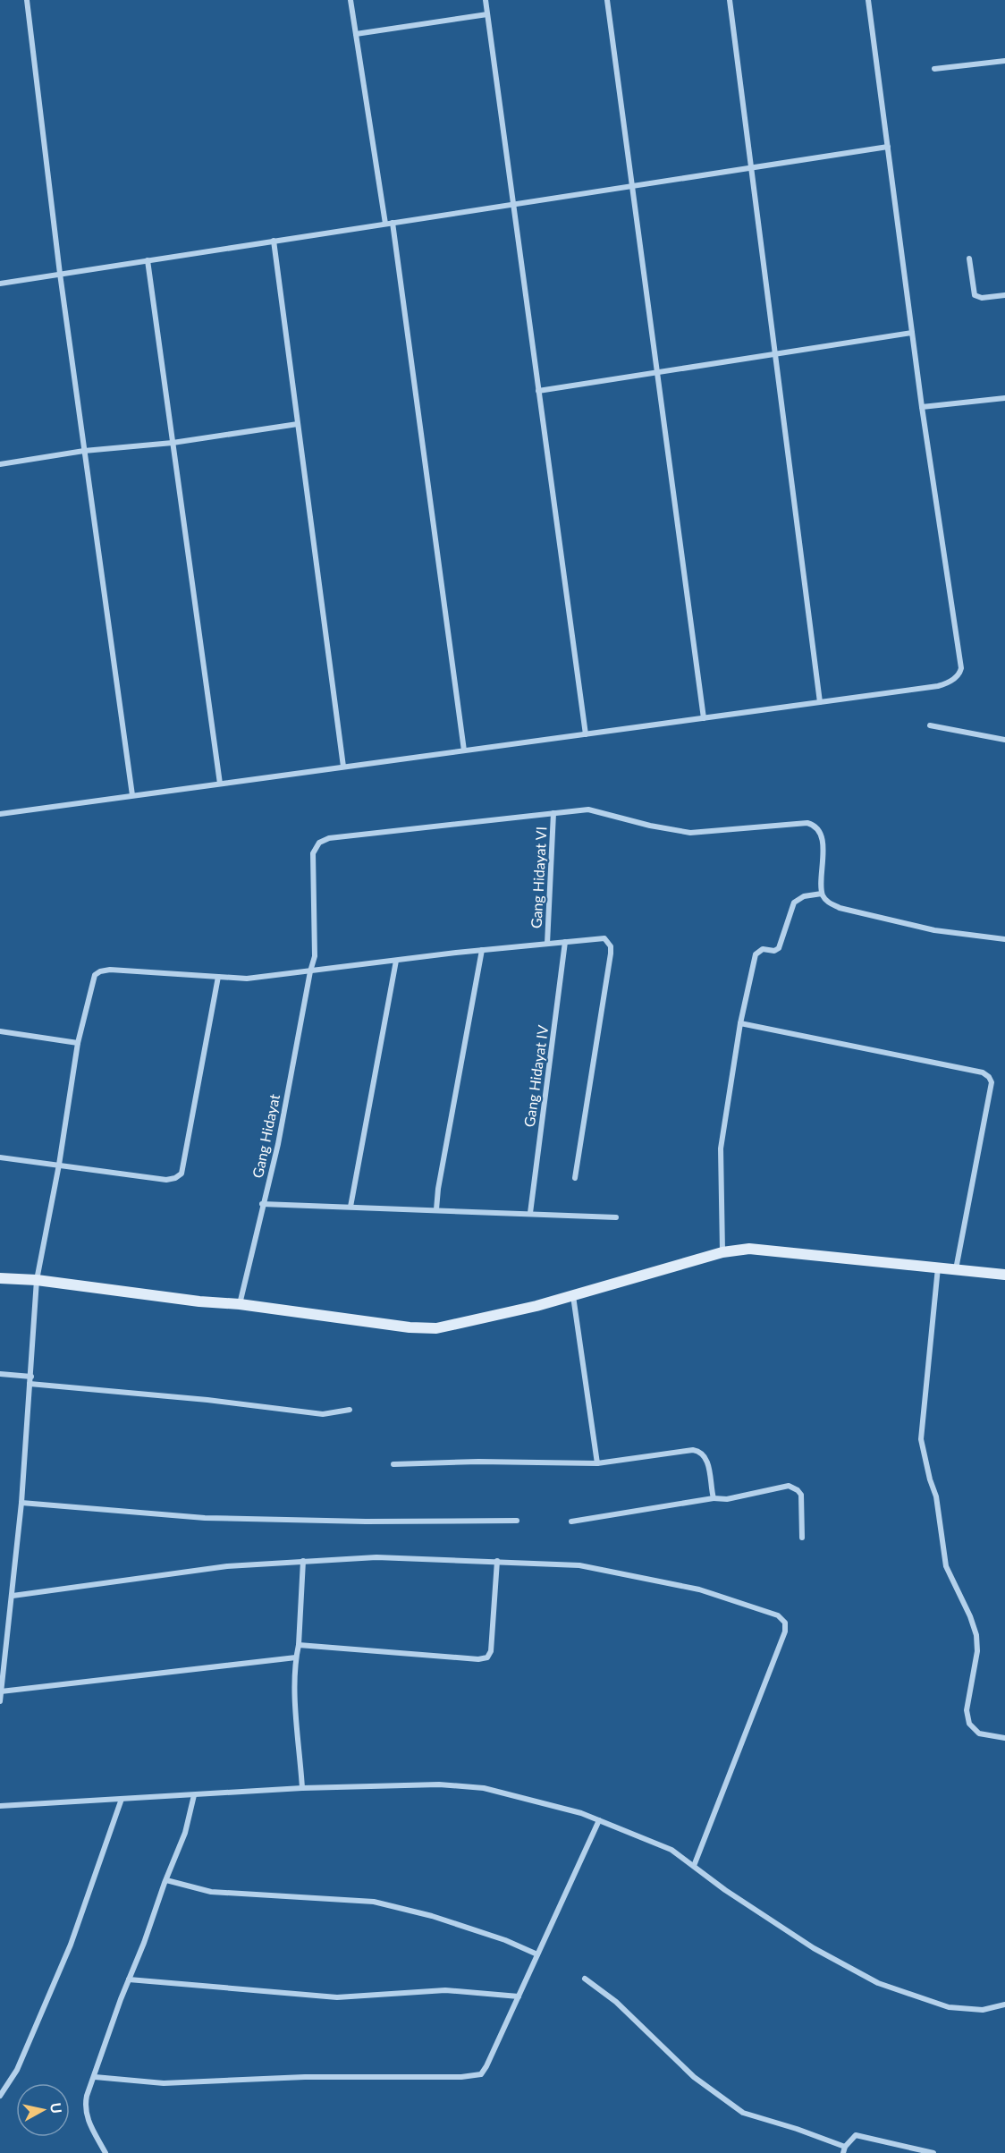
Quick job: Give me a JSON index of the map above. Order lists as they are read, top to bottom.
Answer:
{
  "streets": {
    "street": ["Gang Hidayat VI", "Gang Hidayat IV", "Gang Hidayat"]
  },
  "crossings": [
    ["Gang Hidayat VI", "Gang Hidayat"]
  ],
  "north": "right"
}
